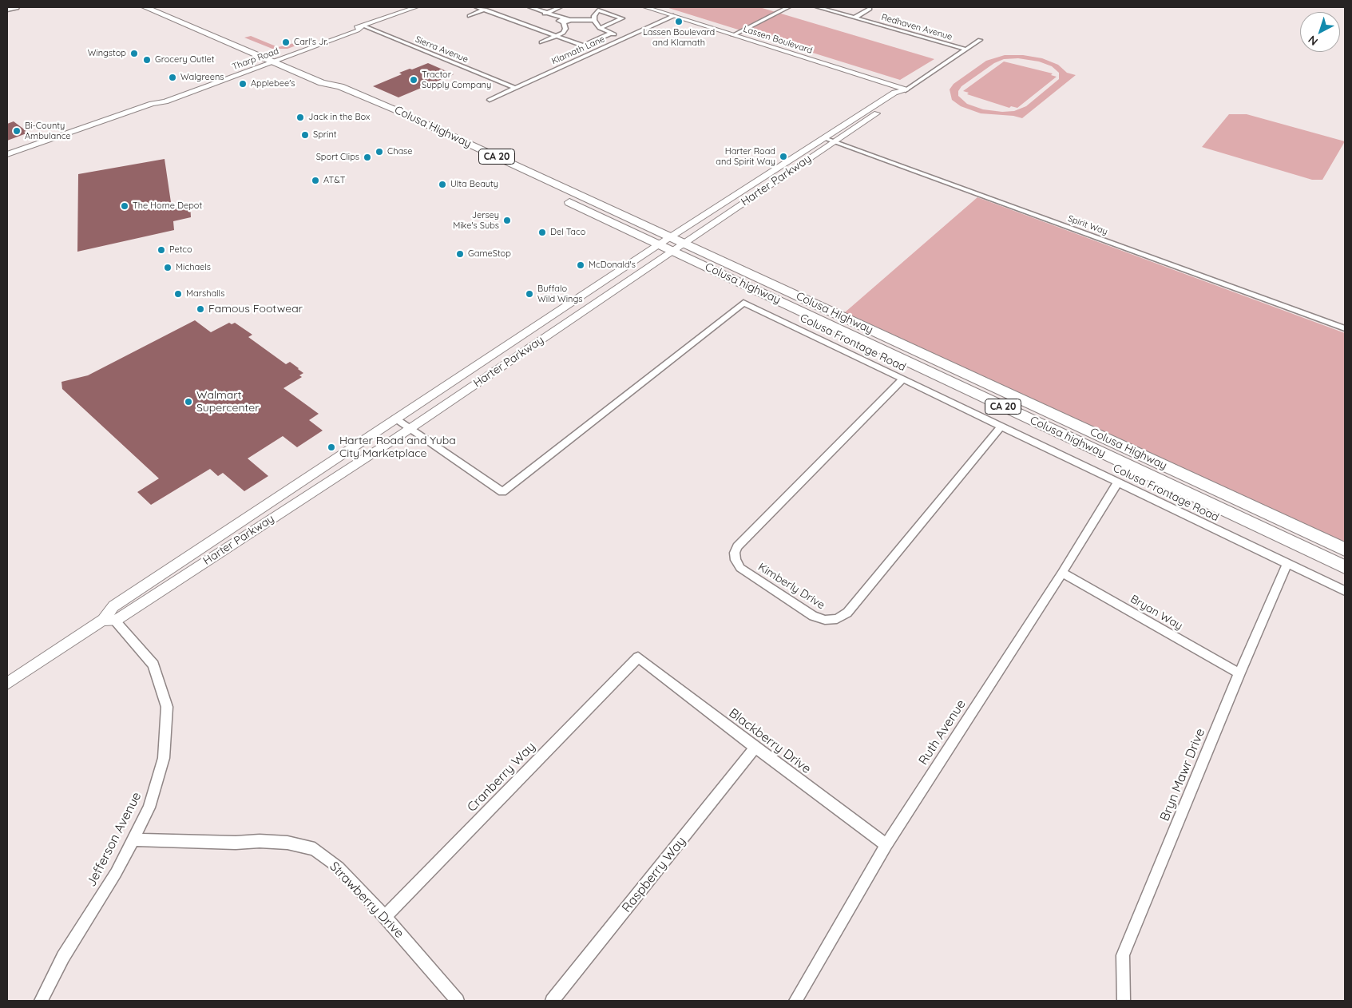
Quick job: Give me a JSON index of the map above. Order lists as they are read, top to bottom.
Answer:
{
  "streets": {
    "highway": ["Colusa Highway", "CA 20", "Colusa highway"],
    "street": [
      "Redhaven Avenue",
      "Lassen Boulevard",
      "Sierra Avenue",
      "Klamath Lane",
      "Tharp Road",
      "Harter Parkway",
      "Spirit Way",
      "Colusa Frontage Road",
      "Kimberly Drive",
      "Bryan Way",
      "Ruth Avenue",
      "Blackberry Drive",
      "Bryn Mawr Drive",
      "Cranberry Way",
      "Jefferson Avenue",
      "Raspberry Way",
      "Strawberry Drive"
    ]
  },
  "crossings": [
    ["Redhaven Avenue", "Harter Parkway"],
    ["Lassen Boulevard", "Klamath Lane"],
    ["Lassen Boulevard", "Harter Parkway"],
    ["Sierra Avenue", "Klamath Lane"],
    ["Sierra Avenue", "Tharp Road"],
    ["Tharp Road", "Colusa Highway"],
    ["Colusa Highway", "Harter Parkway"],
    ["Colusa Highway", "Colusa highway"],
    ["Harter Parkway", "Spirit Way"],
    ["Harter Parkway", "Colusa highway"],
    ["Harter Parkway", "Colusa Frontage Road"],
    ["Harter Parkway", "Jefferson Avenue"],
    ["Colusa Frontage Road", "Kimberly Drive"],
    ["Colusa Frontage Road", "Ruth Avenue"],
    ["Colusa Frontage Road", "Bryn Mawr Drive"],
    ["Bryan Way", "Ruth Avenue"],
    ["Bryan Way", "Bryn Mawr Drive"],
    ["Ruth Avenue", "Blackberry Drive"],
    ["Blackberry Drive", "Cranberry Way"],
    ["Blackberry Drive", "Raspberry Way"],
    ["Cranberry Way", "Strawberry Drive"],
    ["Jefferson Avenue", "Strawberry Drive"]
  ],
  "places": [
    "Lassen Boulevard and Klamath",
    "Carl's Jr.",
    "Wingstop",
    "Grocery Outlet",
    "Walgreens",
    "Tractor Supply Company",
    "Applebee's",
    "Jack in the Box",
    "Bi-County Ambulance",
    "Sprint",
    "Chase",
    "Harter Road and Spirit Way",
    "Sport Clips",
    "AT&T",
    "Ulta Beauty",
    "The Home Depot",
    "Jersey Mike's Subs",
    "Del Taco",
    "Petco",
    "GameStop",
    "McDonald's",
    "Michaels",
    "Marshalls",
    "Buffalo Wild Wings",
    "Famous Footwear",
    "Walmart Supercenter",
    "Harter Road and Yuba City Marketplace"
  ],
  "north": "bottom left"
}
